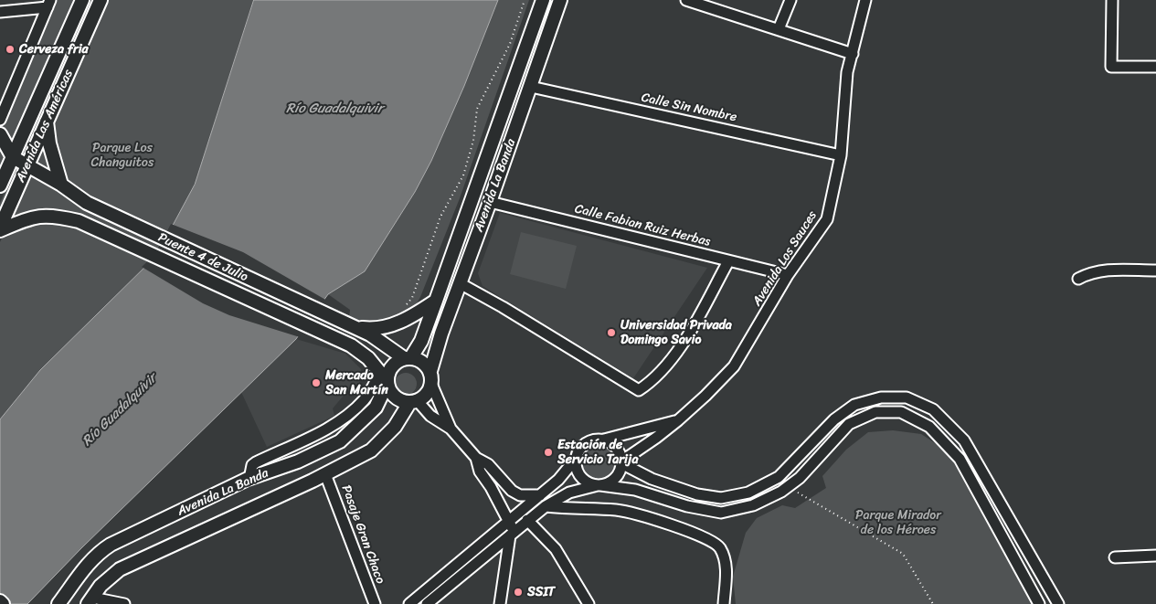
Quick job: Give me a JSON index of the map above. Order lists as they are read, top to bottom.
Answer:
{
  "streets": {
    "main road": ["Avenida Las Américas", "Avenida La Banda", "Puente 4 de Julio"],
    "street": [
      "Calle Sin Nombre",
      "Calle Fabian Ruiz Herbas",
      "Avenida Los Sauces",
      "Pasaje Gran Chaco"
    ]
  },
  "crossings": [
    ["Calle Sin Nombre", "Avenida La Banda"],
    ["Calle Sin Nombre", "Avenida Los Sauces"],
    ["Avenida Las Américas", "Puente 4 de Julio"],
    ["Avenida La Banda", "Calle Fabian Ruiz Herbas"],
    ["Avenida La Banda", "Puente 4 de Julio"],
    ["Avenida La Banda", "Pasaje Gran Chaco"],
    ["Calle Fabian Ruiz Herbas", "Avenida Los Sauces"]
  ],
  "water": ["Río Guadalquivir"],
  "parks": ["Parque Los Changuitos", "Parque Mirador de los Héroes"],
  "places": [
    "Cerveza fria",
    "Universidad Privada Domingo Savio",
    "Mercado San Martín",
    "Estación de Servicio Tarija",
    "SSIT"
  ]
}
